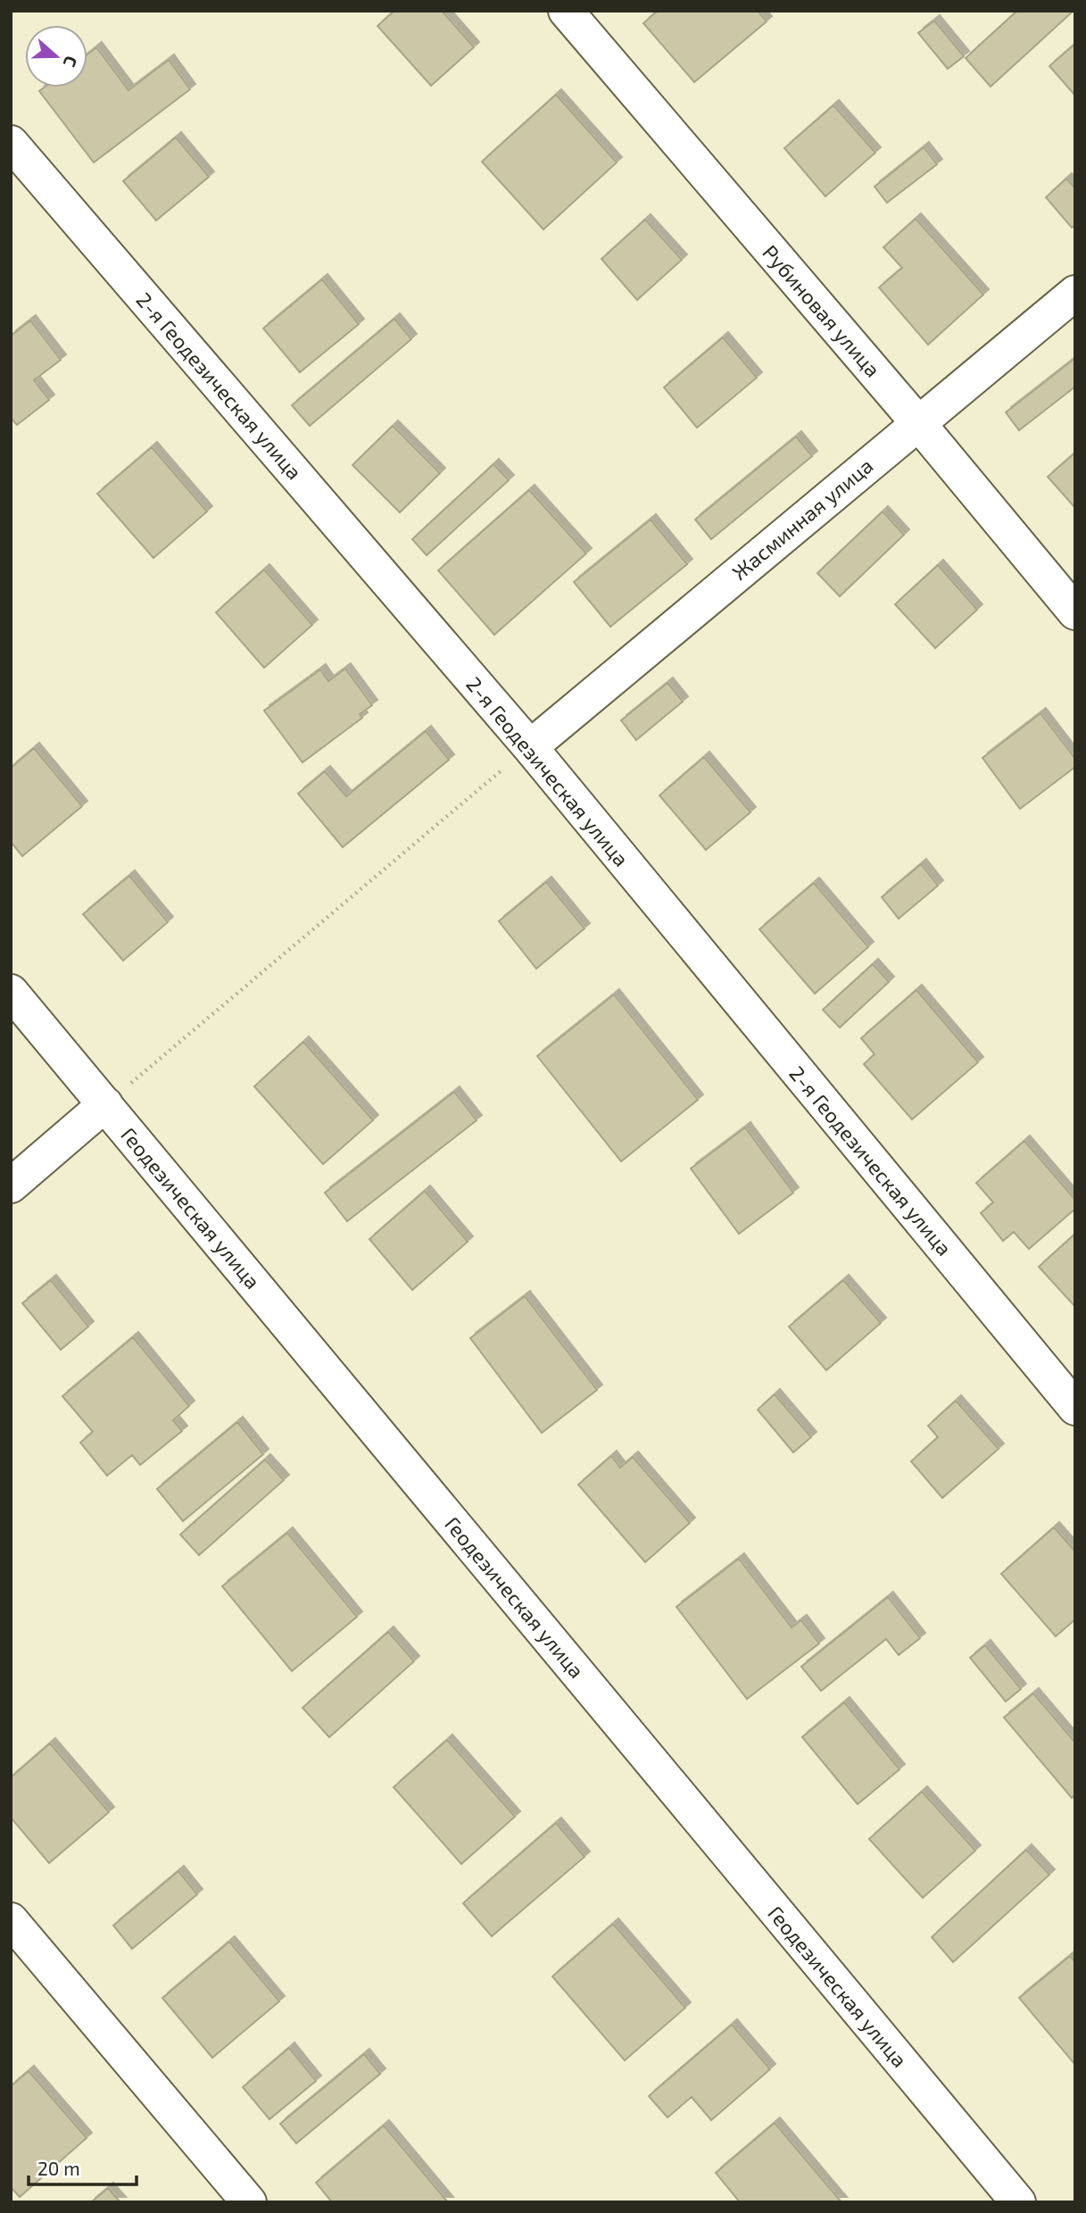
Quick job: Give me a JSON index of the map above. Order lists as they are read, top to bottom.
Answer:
{
  "streets": {
    "street": [
      "Рубиновая улица",
      "2-я Геодезическая улица",
      "Жасминная улица",
      "Геодезическая улица"
    ]
  },
  "crossings": [
    ["Рубиновая улица", "Жасминная улица"],
    ["2-я Геодезическая улица", "Жасминная улица"]
  ],
  "scale_bar": "20 m",
  "north": "right"
}
